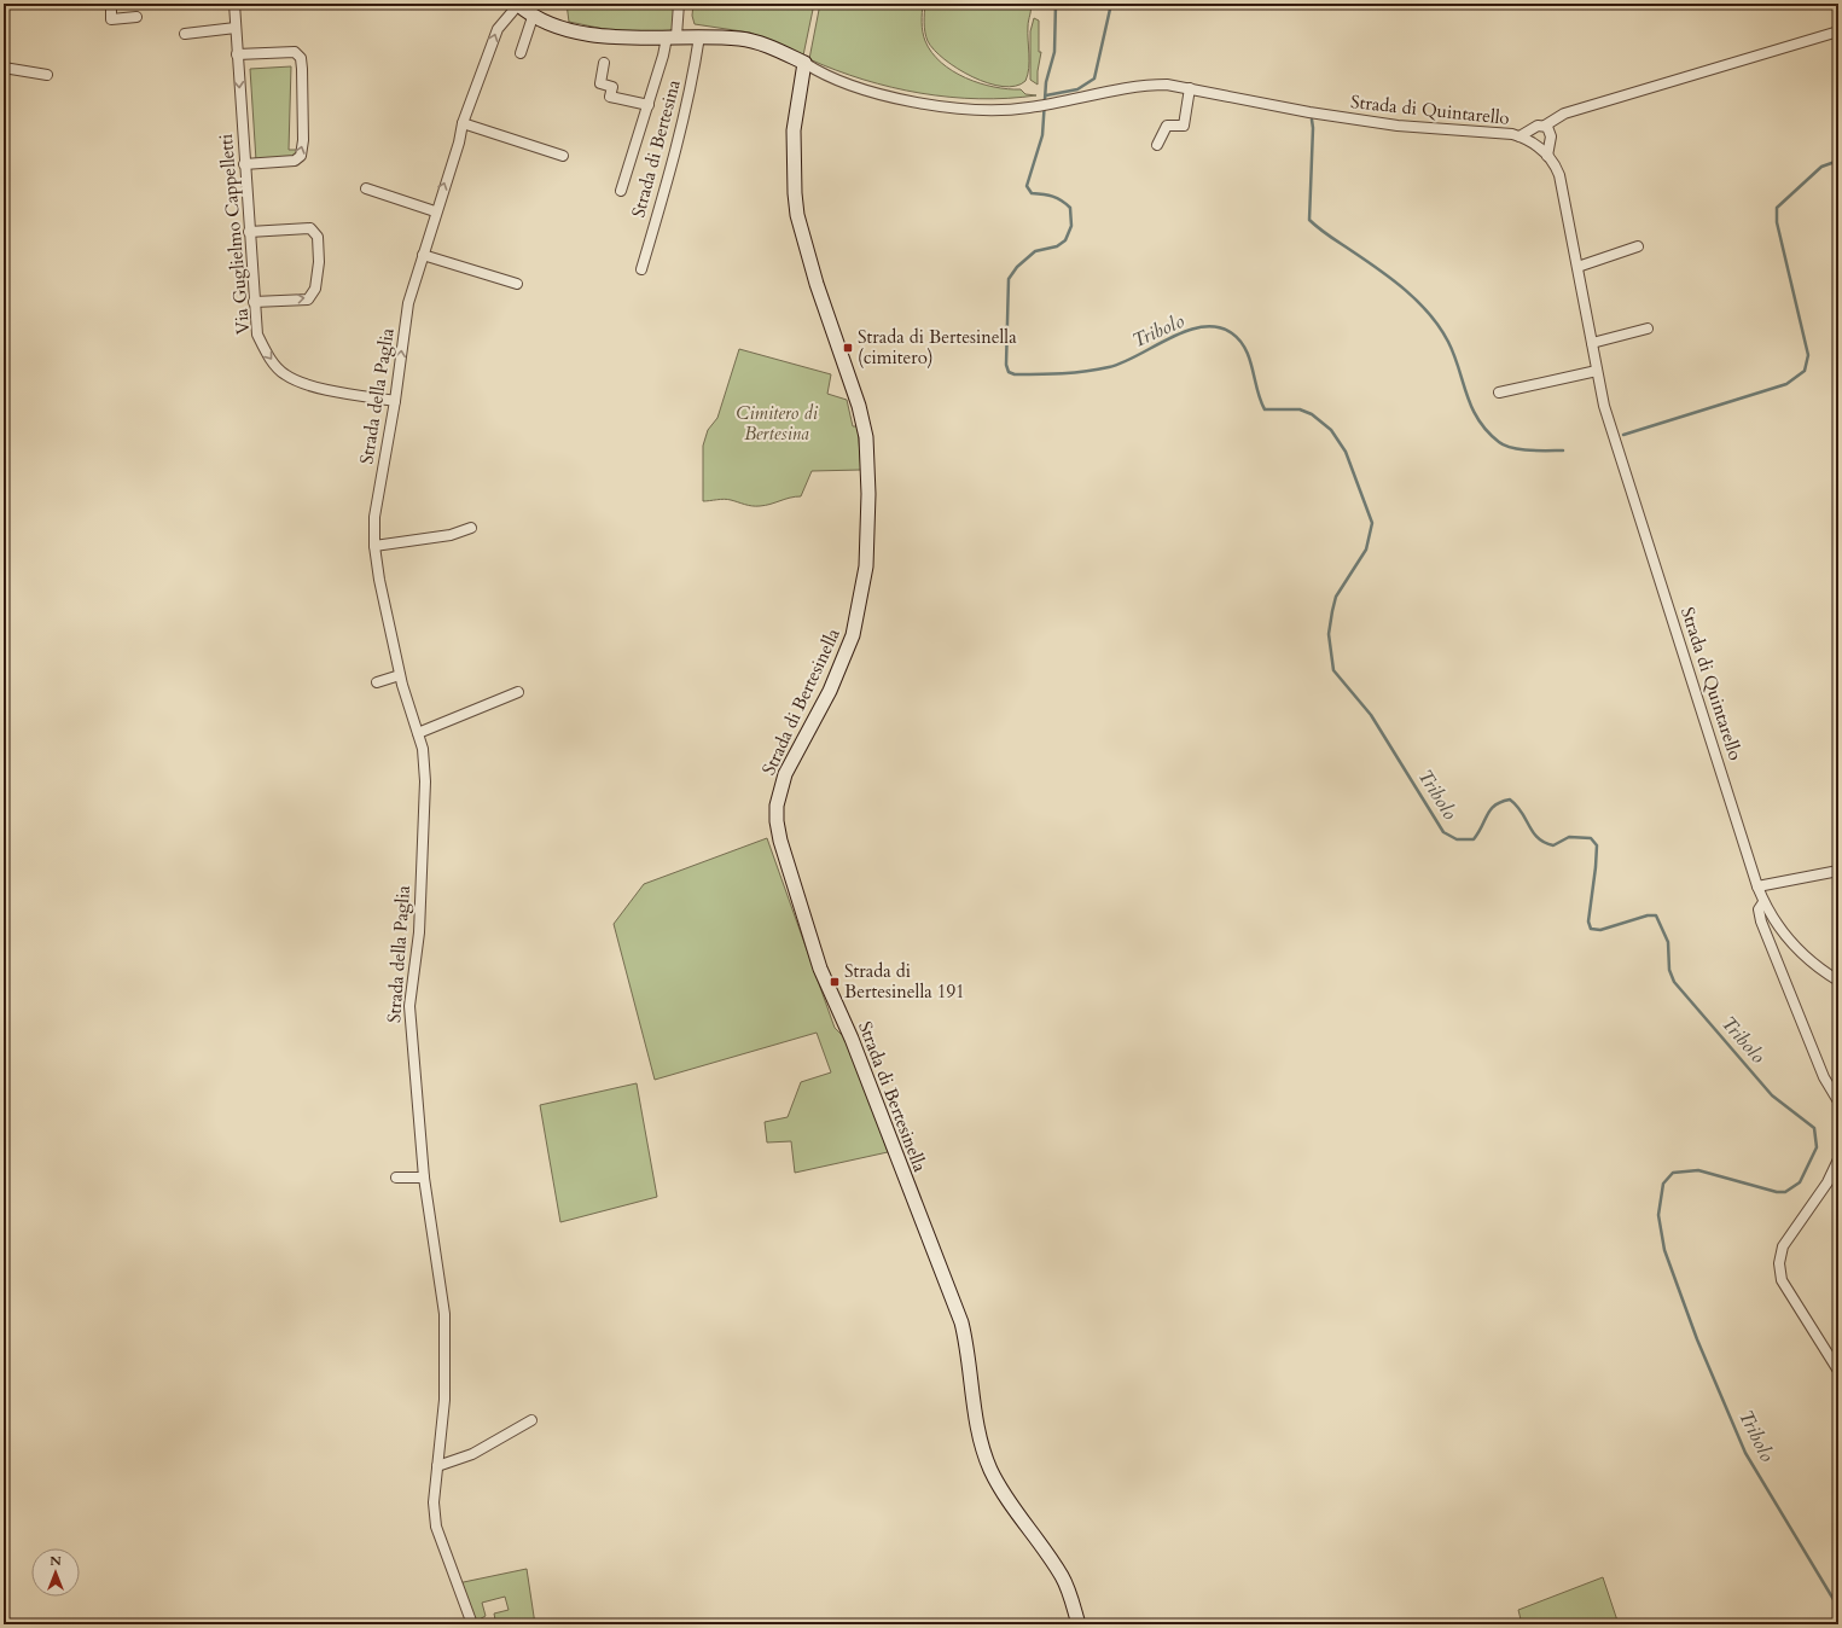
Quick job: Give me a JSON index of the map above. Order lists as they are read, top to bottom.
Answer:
{
  "streets": {
    "street": [
      "Strada di Quintarello",
      "Strada di Bertesina",
      "Via Guglielmo Cappelletti",
      "Strada della Paglia",
      "Strada di Bertesinella"
    ]
  },
  "crossings": [
    ["Strada di Quintarello", "Strada di Bertesinella"],
    ["Via Guglielmo Cappelletti", "Strada della Paglia"]
  ],
  "one_way": ["Via Guglielmo Cappelletti"],
  "water": ["Tribolo"],
  "parks": ["Cimitero di Bertesina"],
  "places": {
    "transit": ["Strada di Bertesinella (cimitero)", "Strada di Bertesinella 191"]
  },
  "north": "top"
}
